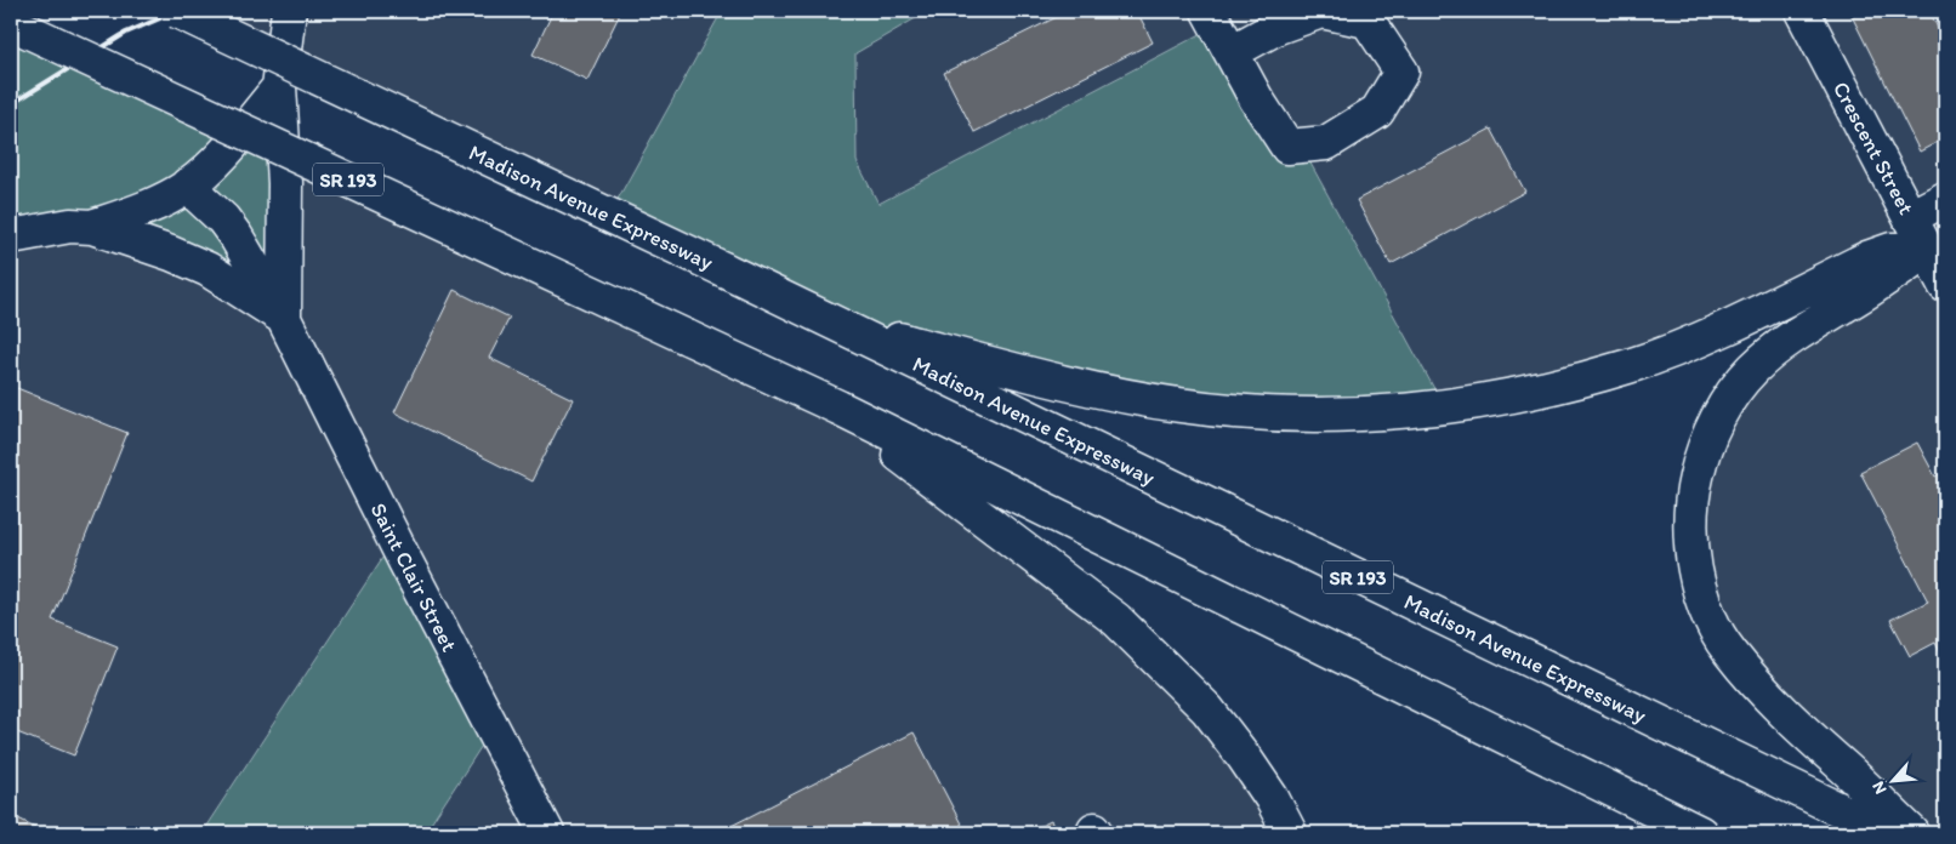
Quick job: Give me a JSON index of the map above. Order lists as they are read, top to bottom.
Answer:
{
  "streets": {
    "main road": [
      "Crescent Street",
      "SR 193",
      "Madison Avenue Expressway",
      "Saint Clair Street"
    ]
  },
  "north": "bottom left"
}
